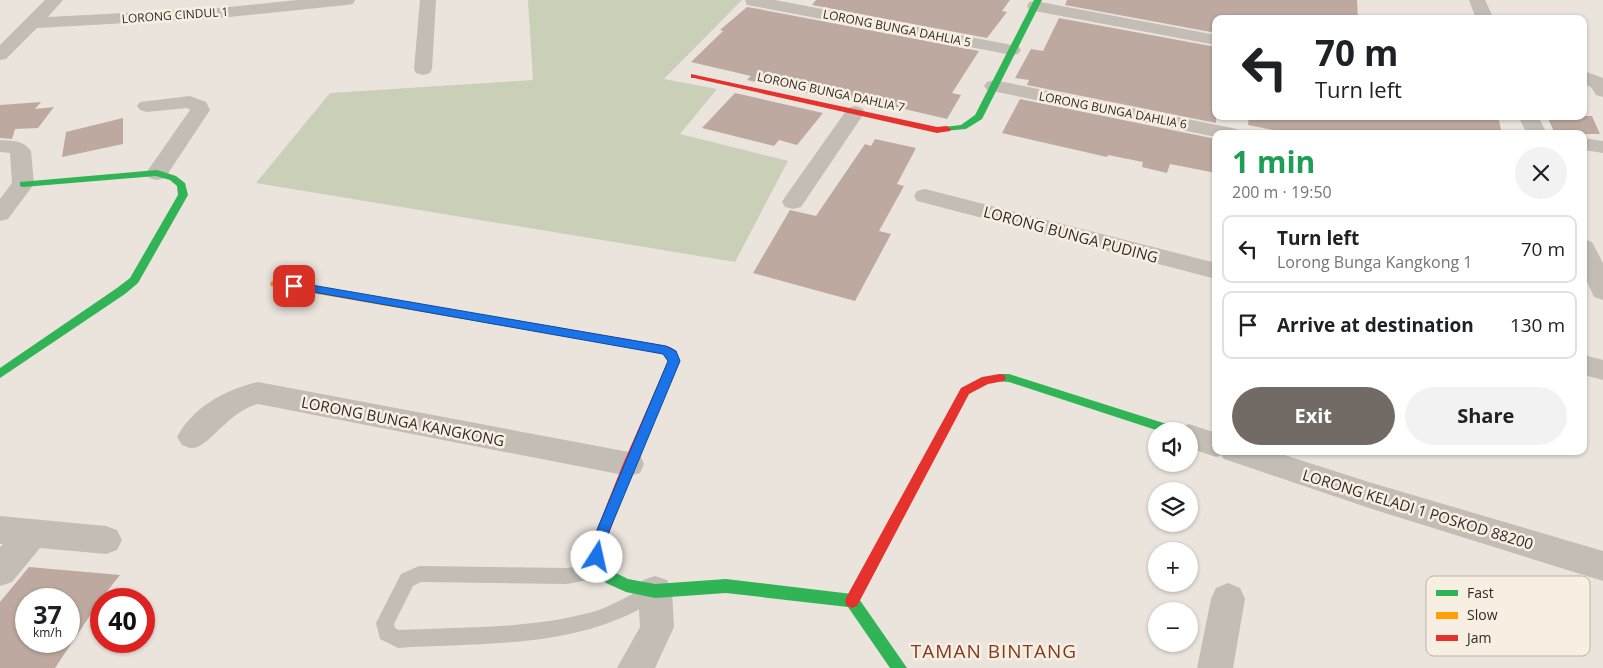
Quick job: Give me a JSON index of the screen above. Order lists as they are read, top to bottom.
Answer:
{
  "streets": {
    "street": [
      "LORONG CINDUL 1",
      "LORONG BUNGA DAHLIA 5",
      "LORONG BUNGA DAHLIA 7",
      "LORONG BUNGA DAHLIA 6",
      "LORONG BUNGA PUDING",
      "LORONG BUNGA KANGKONG",
      "LORONG KELADI 1 POSKOD 88200"
    ]
  },
  "crossings": [
    ["LORONG BUNGA DAHLIA 7", "LORONG BUNGA DAHLIA 6"]
  ],
  "districts": ["TAMAN BINTANG"],
  "legend": ["Fast", "Slow", "Jam"],
  "page": {
    "turn": ["70 m", "Turn left"],
    "heading": ["1 min", "200 m · 19:50"],
    "list": [
      {
        "name": "Turn left",
        "note": "Lorong Bunga Kangkong 1",
        "value": "70 m"
      },
      {
        "name": "Arrive at destination",
        "value": "130 m"
      }
    ],
    "buttons": ["Exit", "Share"],
    "map_buttons": ["+", "−"],
    "speed": "37 km/h",
    "limit": "40"
  }
}
